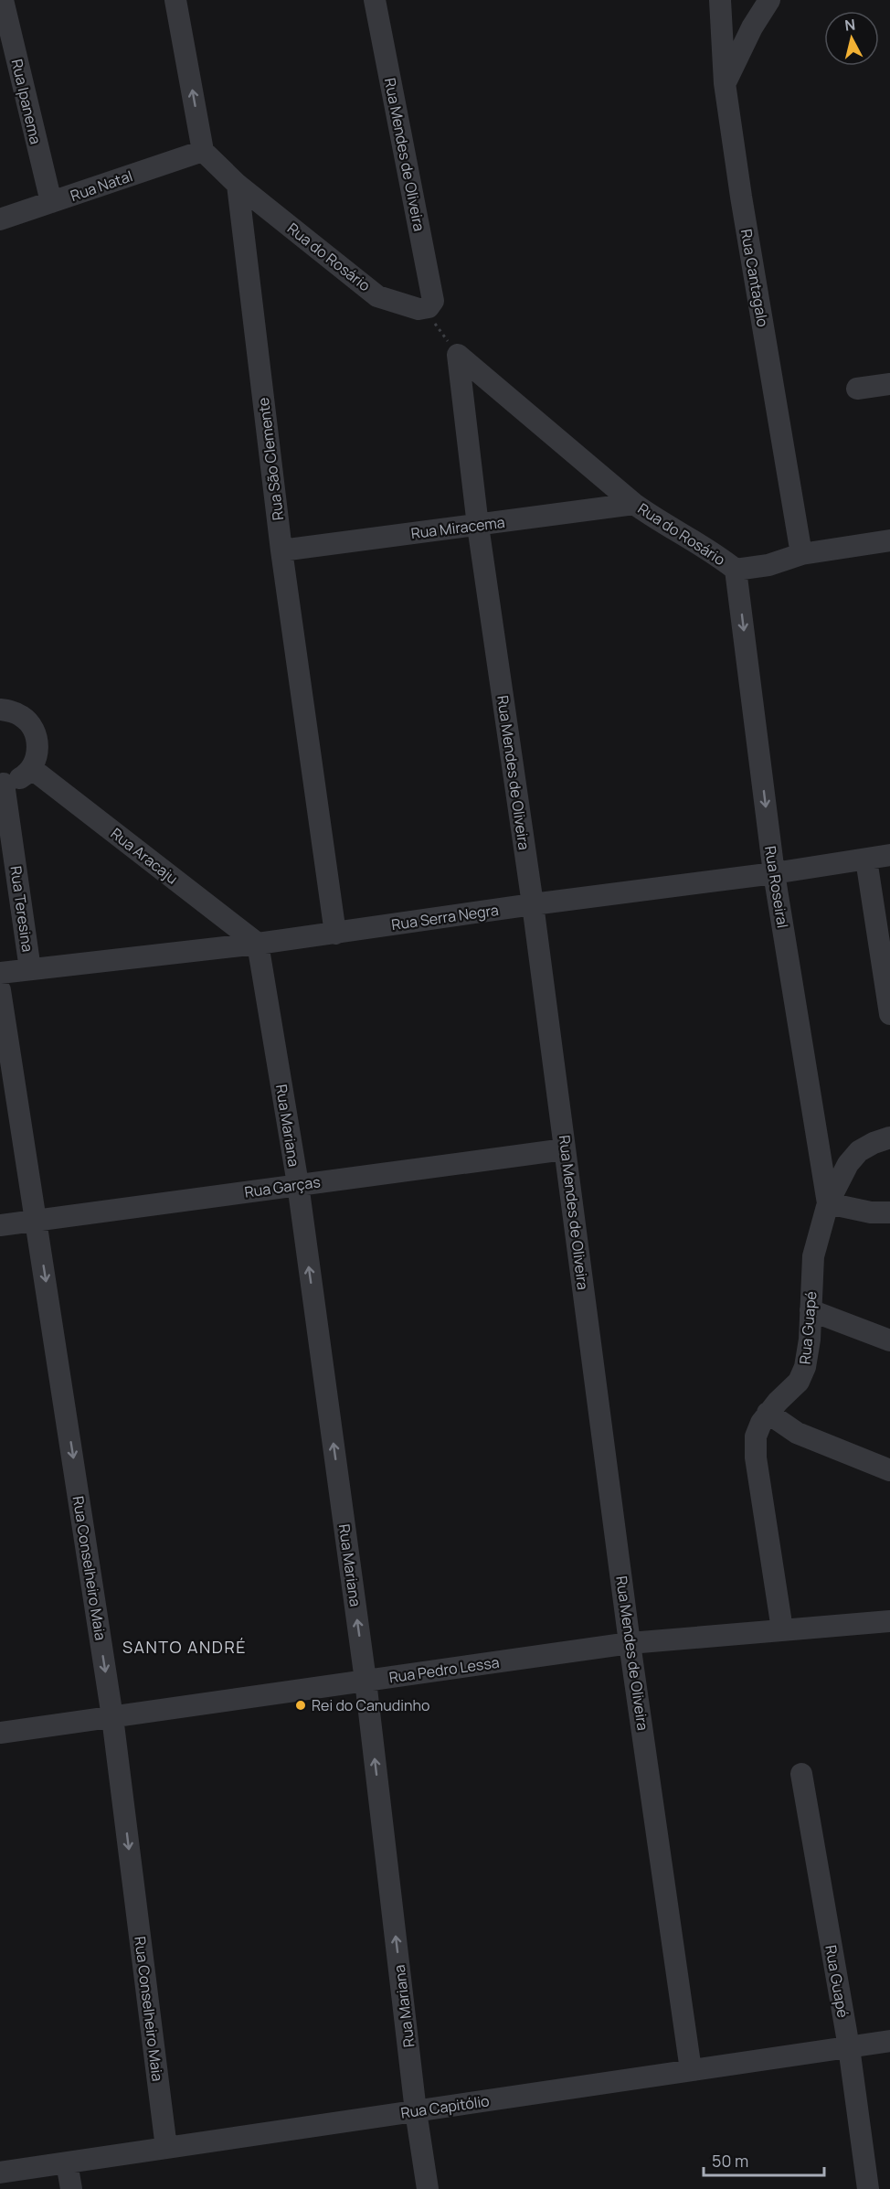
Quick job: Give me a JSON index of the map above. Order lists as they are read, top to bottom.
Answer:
{
  "streets": {
    "street": [
      "Rua Ipanema",
      "Rua Mendes de Oliveira",
      "Rua Natal",
      "Rua do Rosário",
      "Rua Cantagalo",
      "Rua São Clemente",
      "Rua Miracema",
      "Rua Aracaju",
      "Rua Roseiral",
      "Rua Teresina",
      "Rua Serra Negra",
      "Rua Mariana",
      "Rua Garças",
      "Rua Guapé",
      "Rua Conselheiro Maia",
      "Rua Pedro Lessa",
      "Rua Capitólio"
    ]
  },
  "crossings": [
    ["Rua Ipanema", "Rua Natal"],
    ["Rua Mendes de Oliveira", "Rua do Rosário"],
    ["Rua Mendes de Oliveira", "Rua Miracema"],
    ["Rua Mendes de Oliveira", "Rua Serra Negra"],
    ["Rua Mendes de Oliveira", "Rua Garças"],
    ["Rua Mendes de Oliveira", "Rua Pedro Lessa"],
    ["Rua Mendes de Oliveira", "Rua Capitólio"],
    ["Rua do Rosário", "Rua Cantagalo"],
    ["Rua do Rosário", "Rua São Clemente"],
    ["Rua do Rosário", "Rua Miracema"],
    ["Rua do Rosário", "Rua Roseiral"],
    ["Rua São Clemente", "Rua Miracema"],
    ["Rua São Clemente", "Rua Serra Negra"],
    ["Rua Aracaju", "Rua Serra Negra"],
    ["Rua Aracaju", "Rua Mariana"],
    ["Rua Roseiral", "Rua Serra Negra"],
    ["Rua Roseiral", "Rua Guapé"],
    ["Rua Teresina", "Rua Serra Negra"],
    ["Rua Serra Negra", "Rua Mariana"],
    ["Rua Mariana", "Rua Garças"],
    ["Rua Mariana", "Rua Pedro Lessa"],
    ["Rua Mariana", "Rua Capitólio"],
    ["Rua Garças", "Rua Conselheiro Maia"],
    ["Rua Guapé", "Rua Pedro Lessa"],
    ["Rua Guapé", "Rua Capitólio"],
    ["Rua Conselheiro Maia", "Rua Pedro Lessa"],
    ["Rua Conselheiro Maia", "Rua Capitólio"]
  ],
  "one_way": ["Rua Roseiral", "Rua Mariana", "Rua Conselheiro Maia"],
  "districts": ["SANTO ANDRÉ"],
  "places": ["Rei do Canudinho"],
  "scale_bar": "50 m",
  "north": "top"
}
